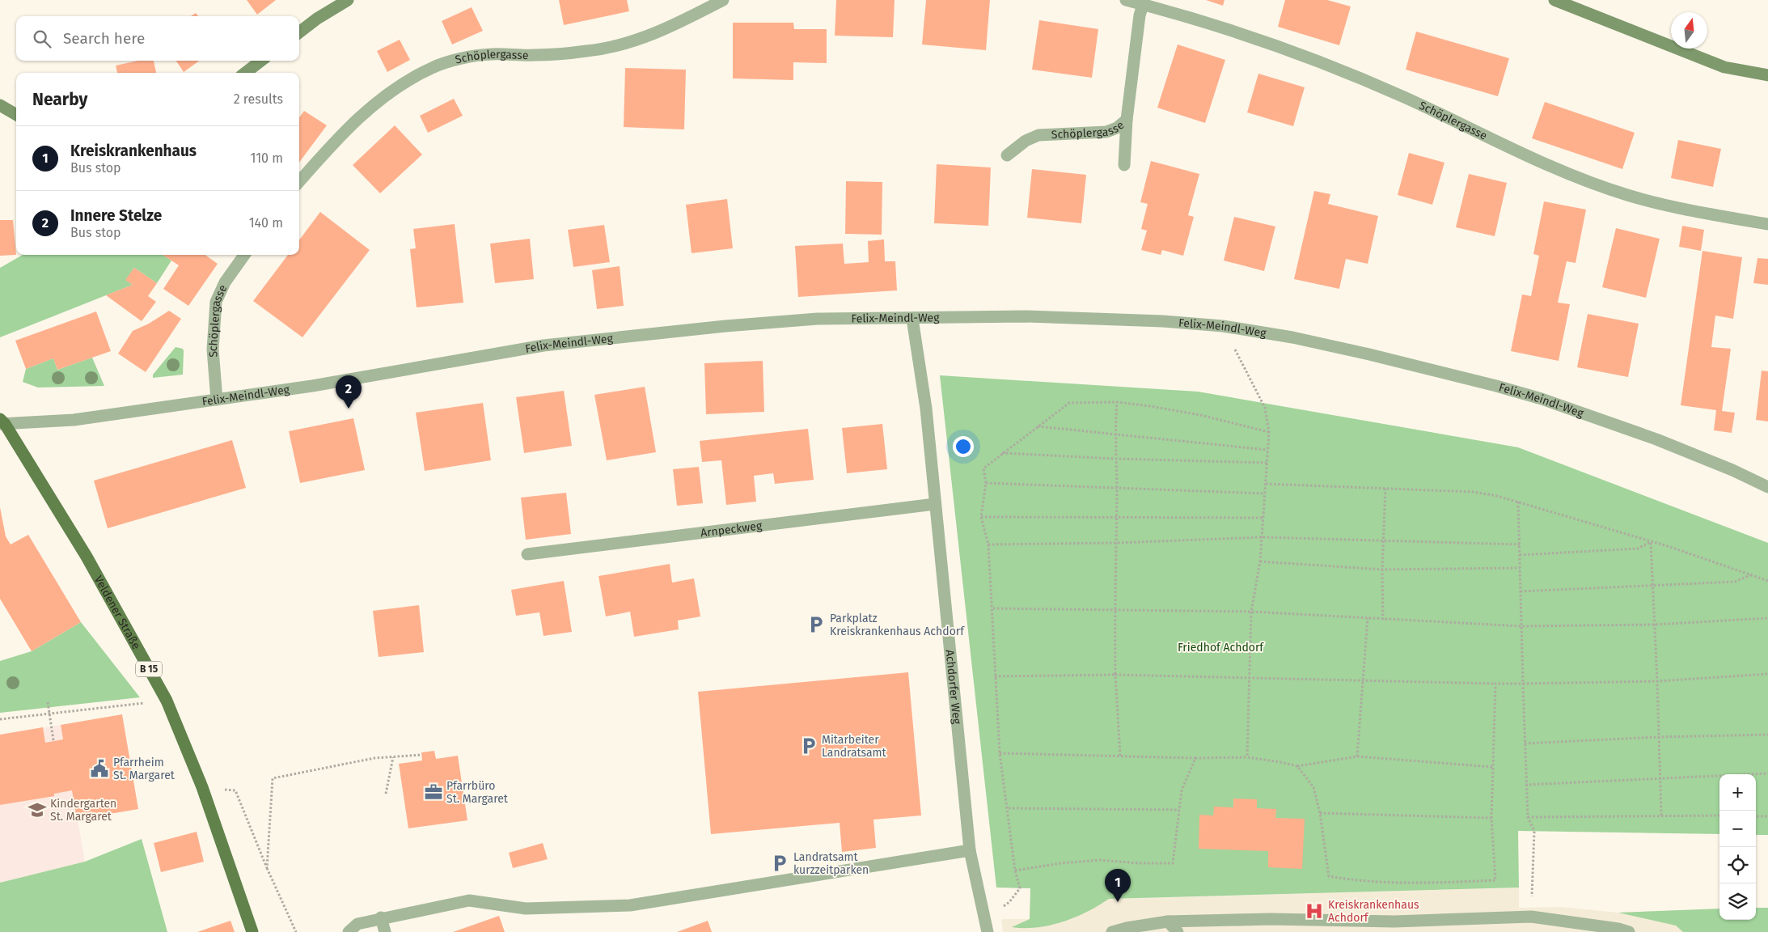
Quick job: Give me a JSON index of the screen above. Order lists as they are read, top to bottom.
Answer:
{
  "streets": {
    "main road": ["Veldener Straße", "B 15"],
    "street": [
      "Schöplergasse",
      "Felix-Meindl-Weg",
      "Arnpeckweg",
      "Achdorfer Weg"
    ]
  },
  "crossings": [
    ["Schöplergasse", "Felix-Meindl-Weg"],
    ["Felix-Meindl-Weg", "Veldener Straße"],
    ["Felix-Meindl-Weg", "Achdorfer Weg"],
    ["Arnpeckweg", "Achdorfer Weg"]
  ],
  "parks": ["Friedhof Achdorf"],
  "places": {
    "parking": ["Parkplatz Kreiskrankenhaus Achdorf", "Mitarbeiter Landratsamt", "Landratsamt kurzzeitparken"],
    "public building": ["Pfarrheim St. Margaret"],
    "office": ["Pfarrbüro St. Margaret"],
    "school or university": ["Kindergarten St. Margaret"],
    "hospital": ["Kreiskrankenhaus Achdorf"]
  },
  "north": "top",
  "page": {
    "search": "Search here",
    "heading": ["Nearby", "2 results"],
    "list": [
      {
        "mark": "1",
        "name": "Kreiskrankenhaus",
        "note": "Bus stop",
        "value": "110 m"
      },
      {
        "mark": "2",
        "name": "Innere Stelze",
        "note": "Bus stop",
        "value": "140 m"
      }
    ],
    "pins": ["2", "1"],
    "map_buttons": ["+", "−"]
  }
}
